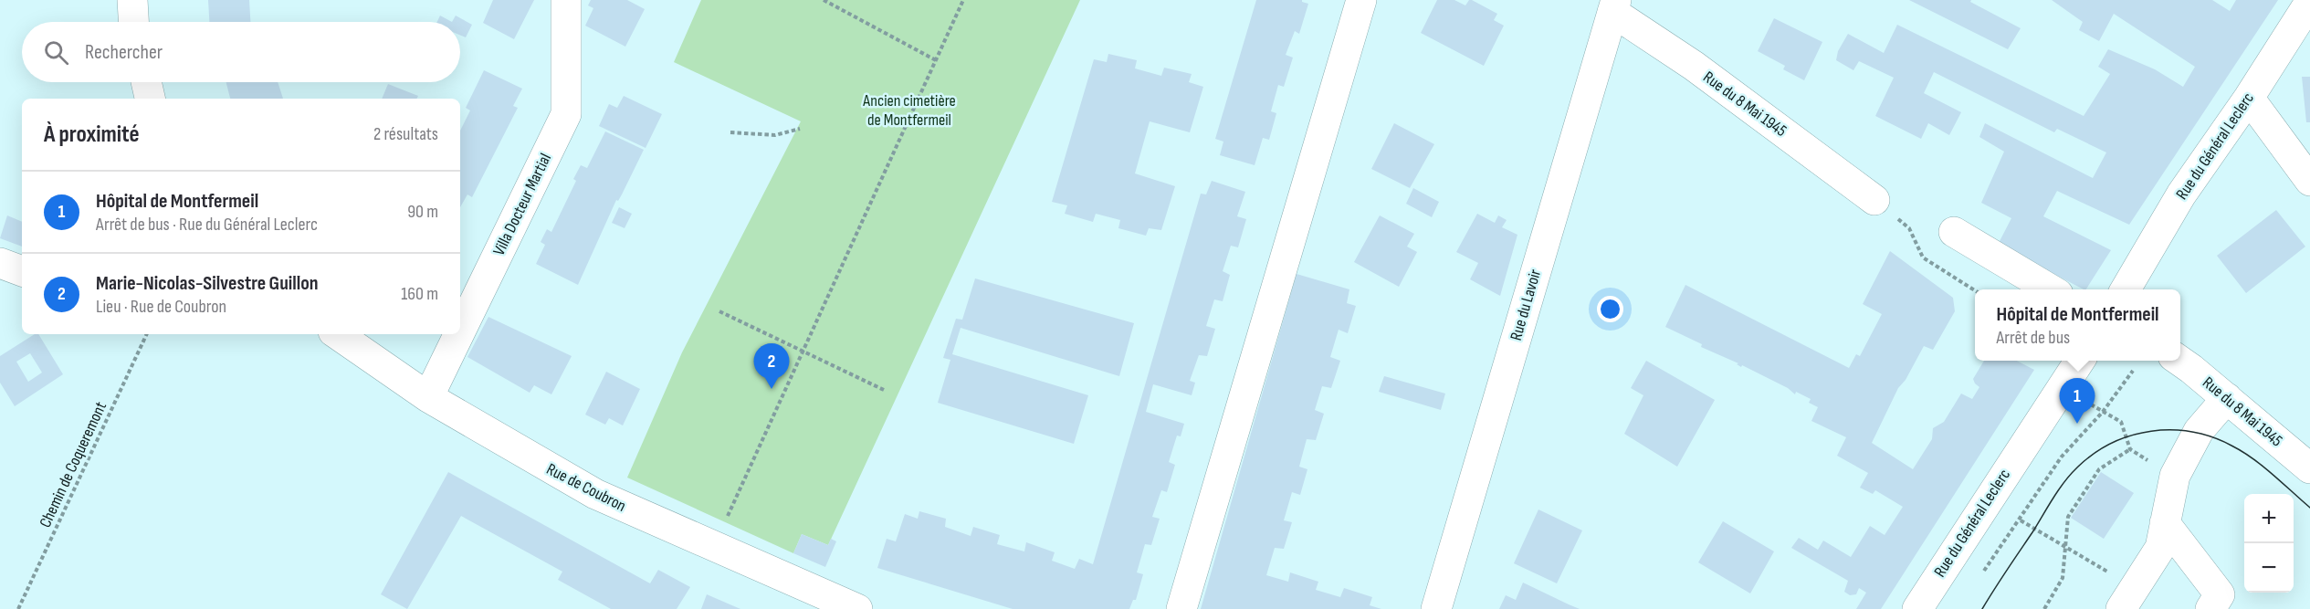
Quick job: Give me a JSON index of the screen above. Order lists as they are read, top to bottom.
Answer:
{
  "streets": {
    "street": [
      "Rue du 8 Mai 1945",
      "Rue du Général Leclerc",
      "Villa Docteur Martial",
      "Rue du Lavoir",
      "Rue de Coubron"
    ],
    "path": ["Chemin de Coqueremont"]
  },
  "crossings": [
    ["Rue du 8 Mai 1945", "Rue du Lavoir"],
    ["Villa Docteur Martial", "Rue de Coubron"]
  ],
  "parks": ["Ancien cimetière de Montfermeil"],
  "page": {
    "search": "Rechercher",
    "heading": ["À proximité", "2 résultats"],
    "list": [
      {
        "mark": "1",
        "name": "Hôpital de Montfermeil",
        "note": "Arrêt de bus · Rue du Général Leclerc",
        "value": "90 m"
      },
      {
        "mark": "2",
        "name": "Marie-Nicolas-Silvestre Guillon",
        "note": "Lieu · Rue de Coubron",
        "value": "160 m"
      }
    ],
    "popup": ["Hôpital de Montfermeil", "Arrêt de bus"],
    "pins": ["2", "1"],
    "map_buttons": ["+", "−"]
  }
}
